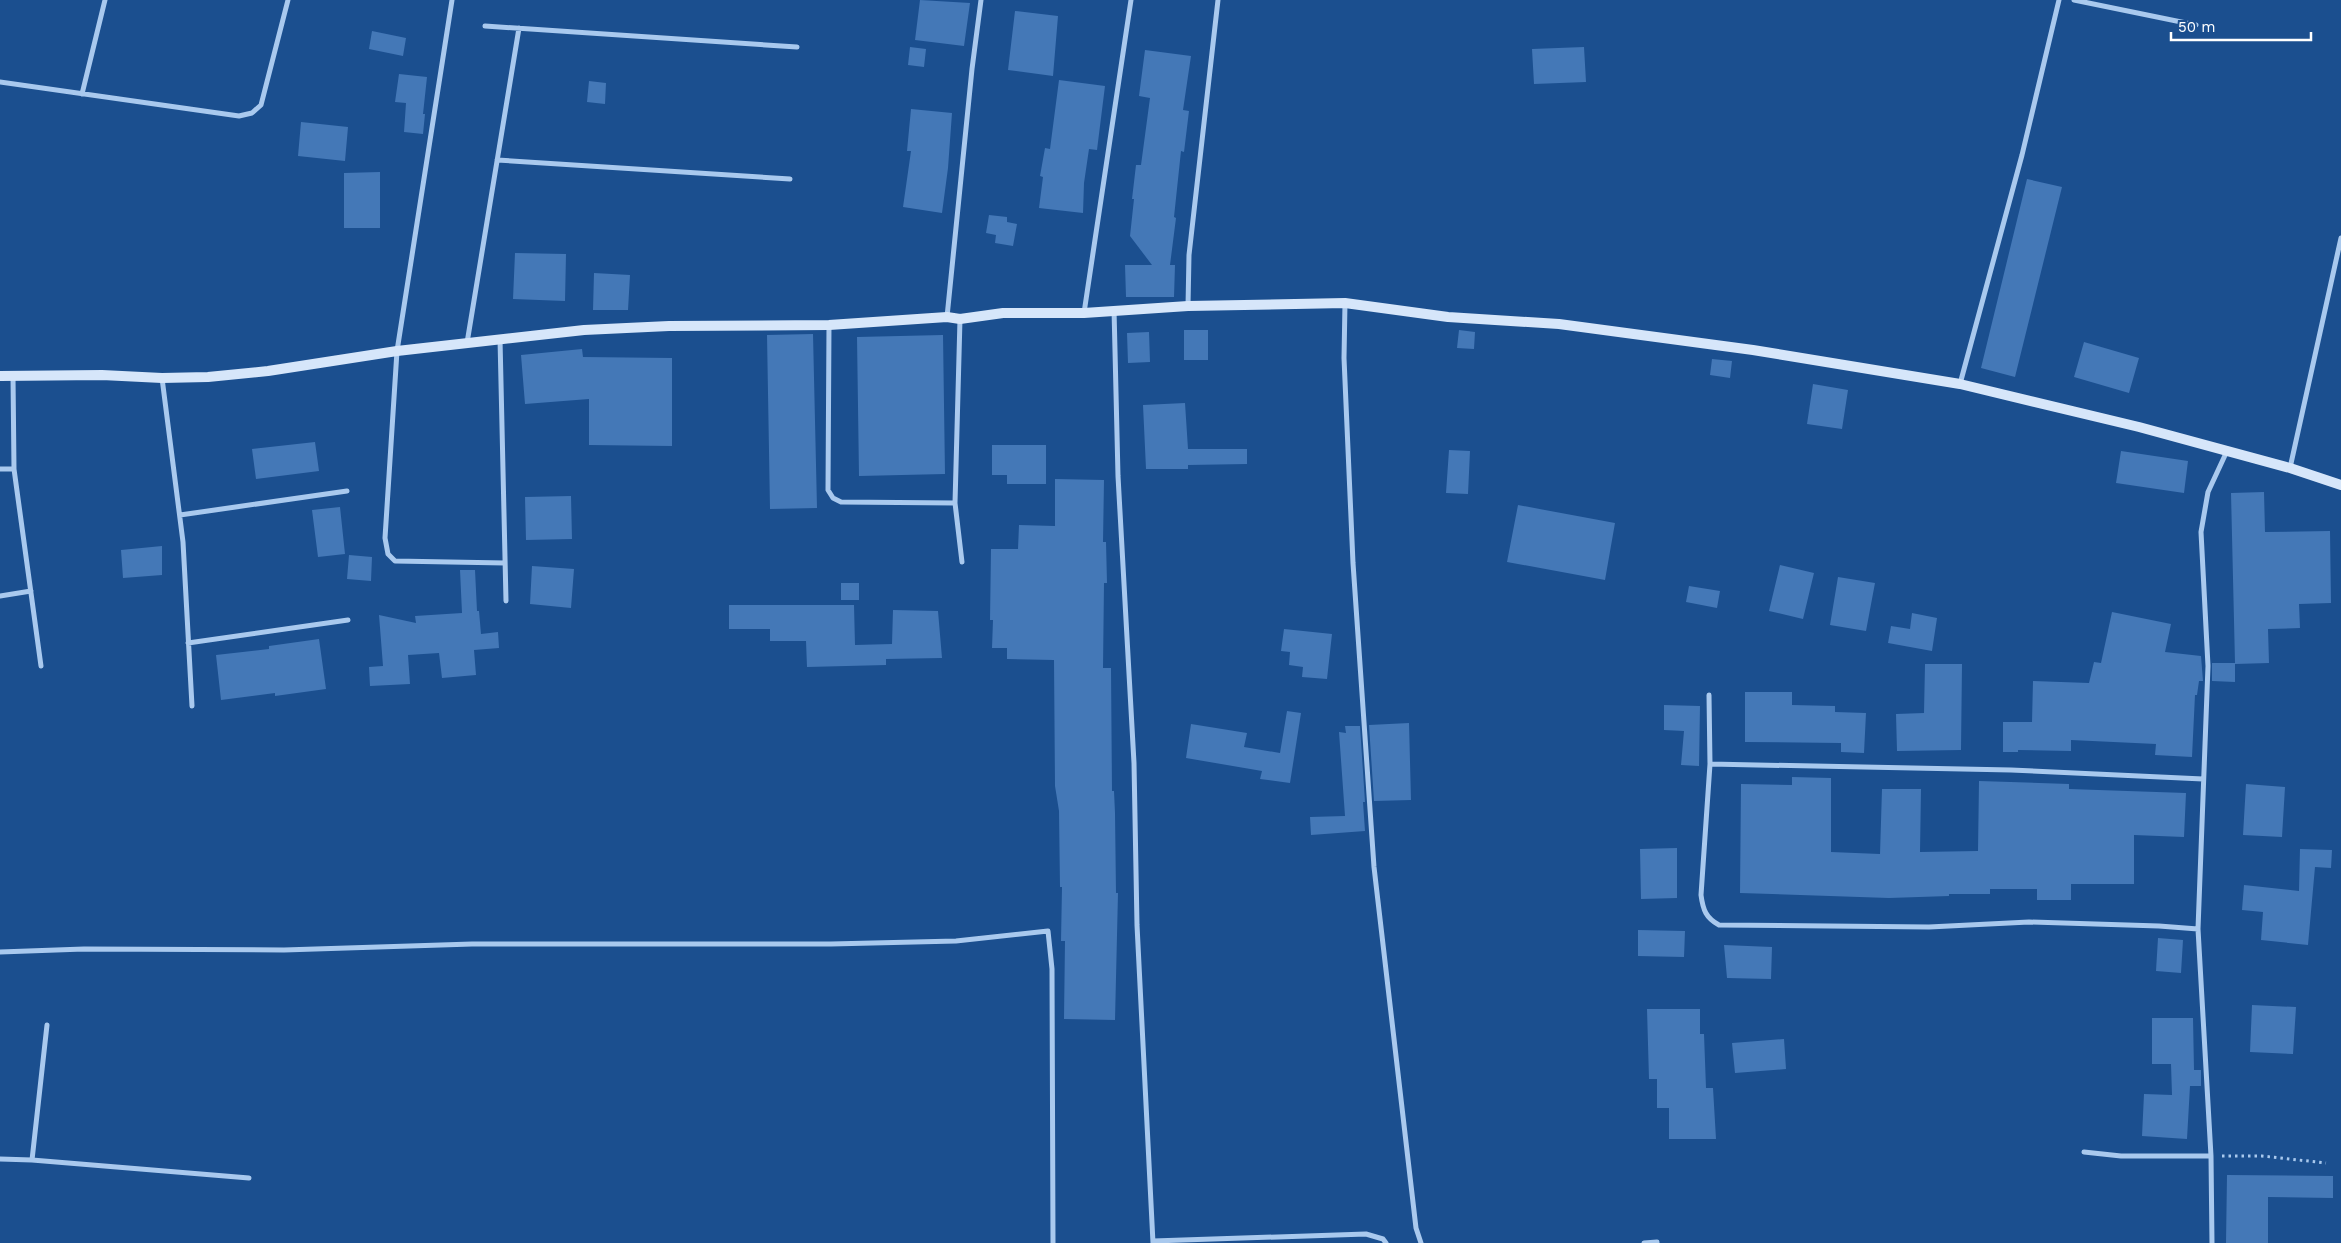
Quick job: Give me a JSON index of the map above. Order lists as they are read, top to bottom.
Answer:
{
  "scale_bar": "50 m"
}
